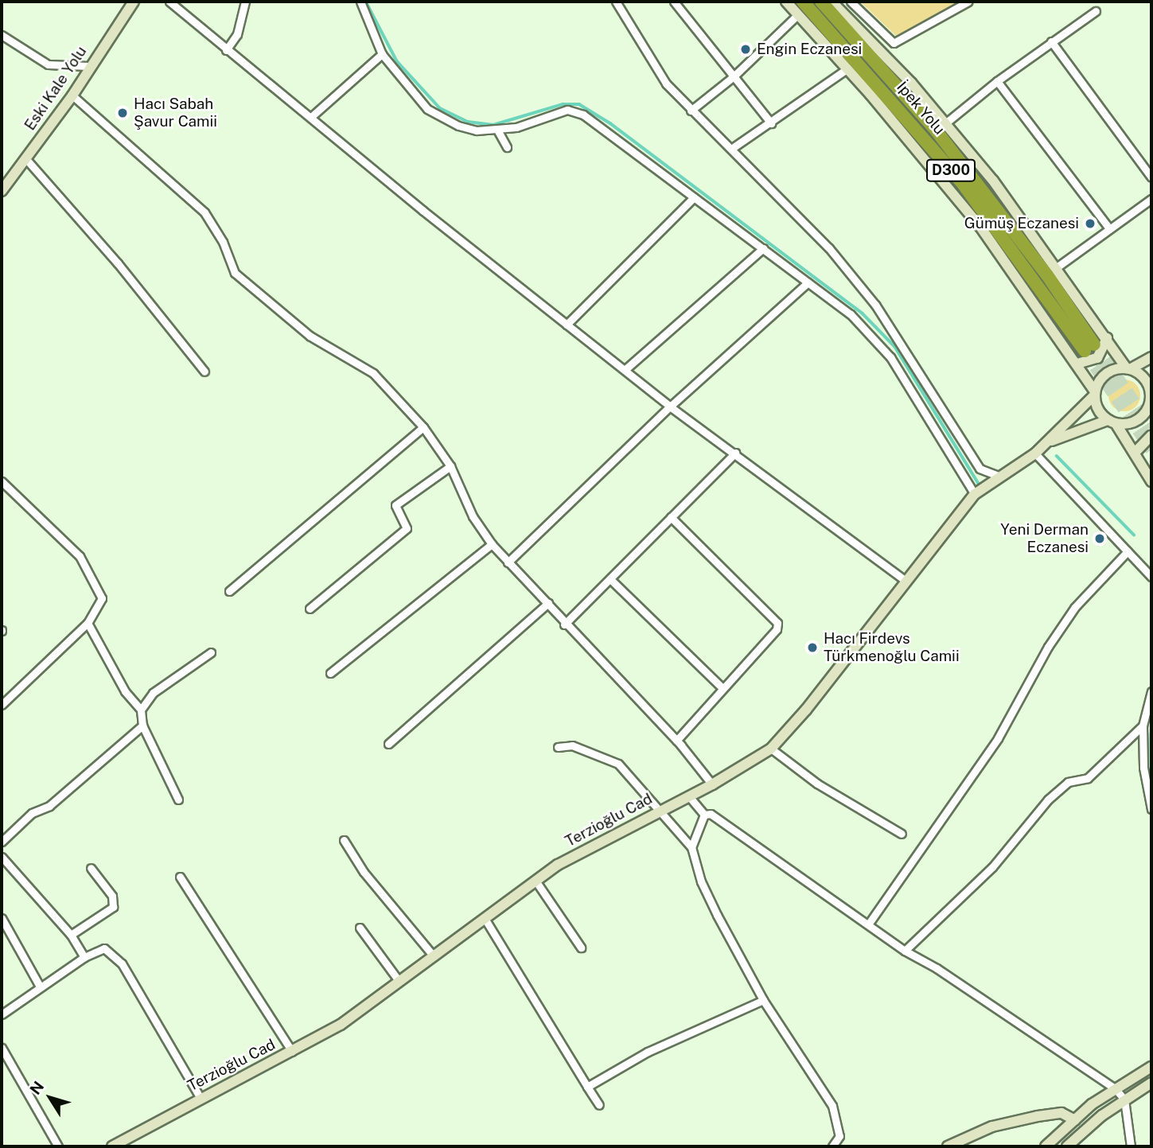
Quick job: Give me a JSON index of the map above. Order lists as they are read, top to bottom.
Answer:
{
  "streets": {
    "highway": ["İpek Yolu", "D300"],
    "street": ["Eski Kale Yolu", "Terzioğlu Cad"]
  },
  "places": [
    "Engin Eczanesi",
    "Hacı Sabah Şavur Camii",
    "Gümüş Eczanesi",
    "Yeni Derman Eczanesi",
    "Hacı Firdevs Türkmenoğlu Camii"
  ],
  "north": "top left"
}
